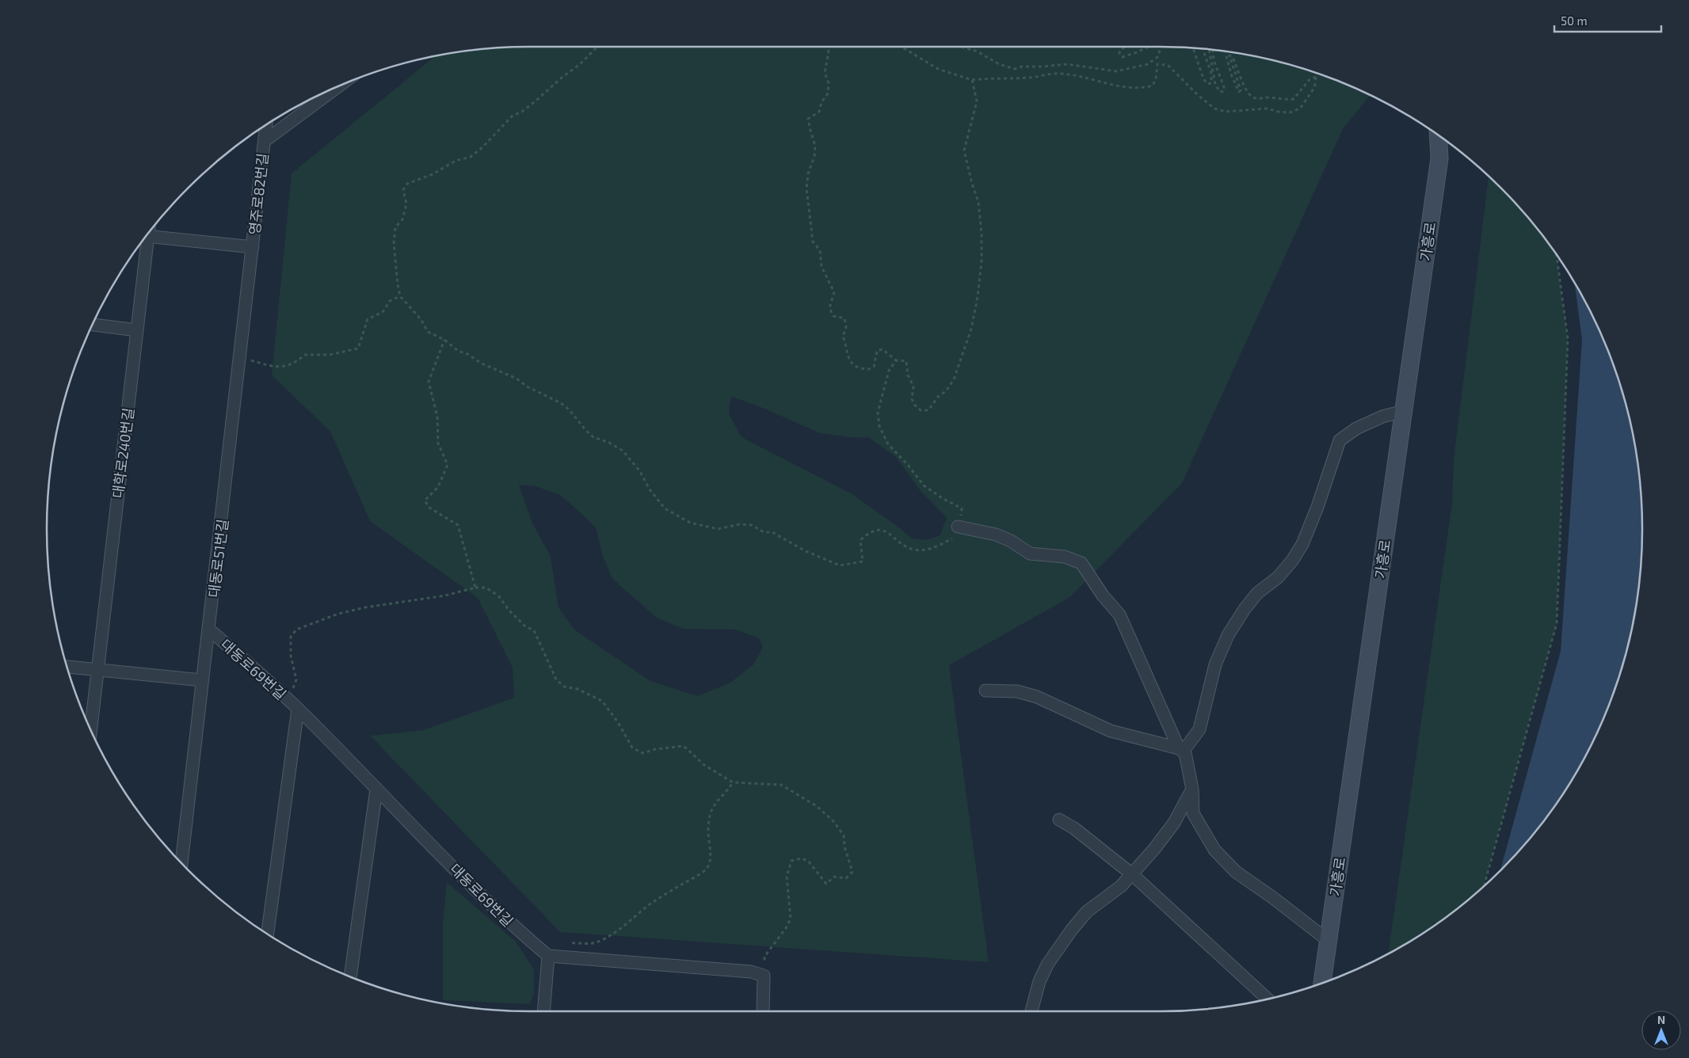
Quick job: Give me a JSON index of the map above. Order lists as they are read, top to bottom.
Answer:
{
  "streets": {
    "main road": ["가흥로"],
    "street": [
      "영주로82번길",
      "대학로240번길",
      "대동로51번길",
      "대동로69번길"
    ]
  },
  "crossings": [
    ["영주로82번길", "대동로51번길"],
    ["대동로51번길", "대동로69번길"]
  ],
  "scale_bar": "50 m",
  "north": "top"
}
